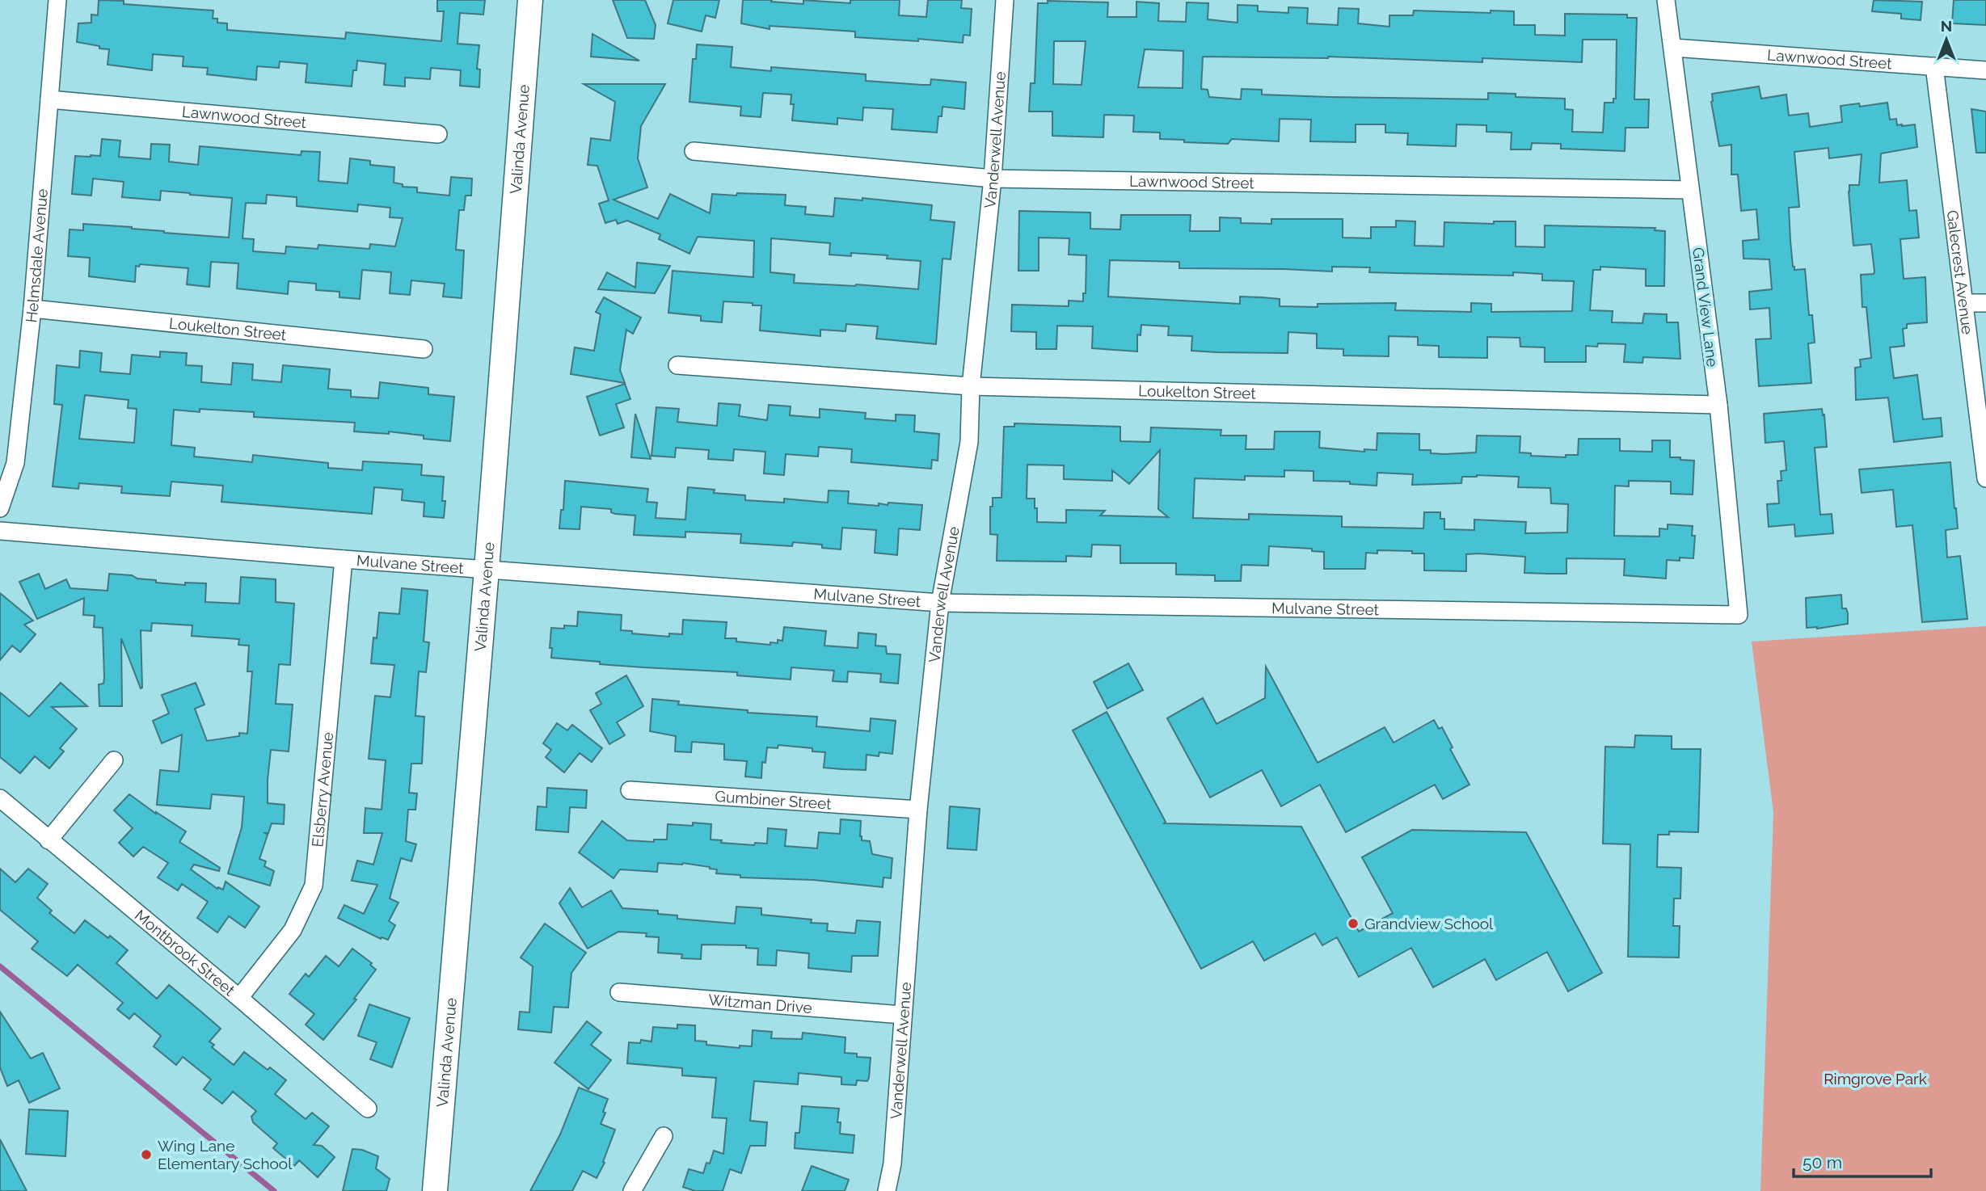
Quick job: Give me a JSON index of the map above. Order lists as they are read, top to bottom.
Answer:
{
  "streets": {
    "main road": ["Valinda Avenue"],
    "street": [
      "Lawnwood Street",
      "Vanderwell Avenue",
      "Helmsdale Avenue",
      "Galecrest Avenue",
      "Grand View Lane",
      "Loukelton Street",
      "Mulvane Street",
      "Elsberry Avenue",
      "Gumbiner Street",
      "Montbrook Street",
      "Witzman Drive"
    ]
  },
  "crossings": [
    ["Lawnwood Street", "Vanderwell Avenue"],
    ["Lawnwood Street", "Helmsdale Avenue"],
    ["Lawnwood Street", "Galecrest Avenue"],
    ["Lawnwood Street", "Grand View Lane"],
    ["Valinda Avenue", "Mulvane Street"],
    ["Vanderwell Avenue", "Loukelton Street"],
    ["Vanderwell Avenue", "Mulvane Street"],
    ["Vanderwell Avenue", "Gumbiner Street"],
    ["Vanderwell Avenue", "Witzman Drive"],
    ["Helmsdale Avenue", "Loukelton Street"],
    ["Grand View Lane", "Loukelton Street"],
    ["Grand View Lane", "Mulvane Street"],
    ["Mulvane Street", "Elsberry Avenue"],
    ["Elsberry Avenue", "Montbrook Street"]
  ],
  "parks": ["Rimgrove Park"],
  "places": ["Grandview School", "Wing Lane Elementary School"],
  "scale_bar": "50 m",
  "north": "top"
}
